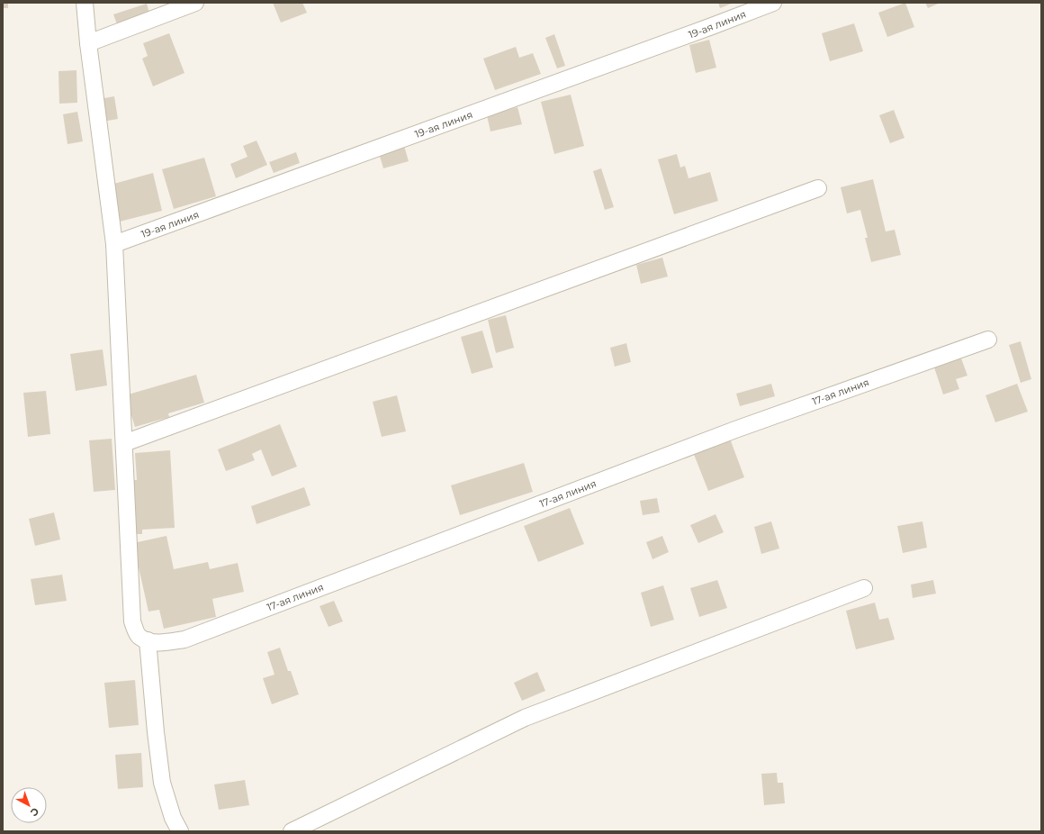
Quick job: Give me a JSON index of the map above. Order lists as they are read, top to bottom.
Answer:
{
  "streets": {
    "street": ["19-ая линия", "17-ая линия"]
  },
  "north": "bottom right"
}
